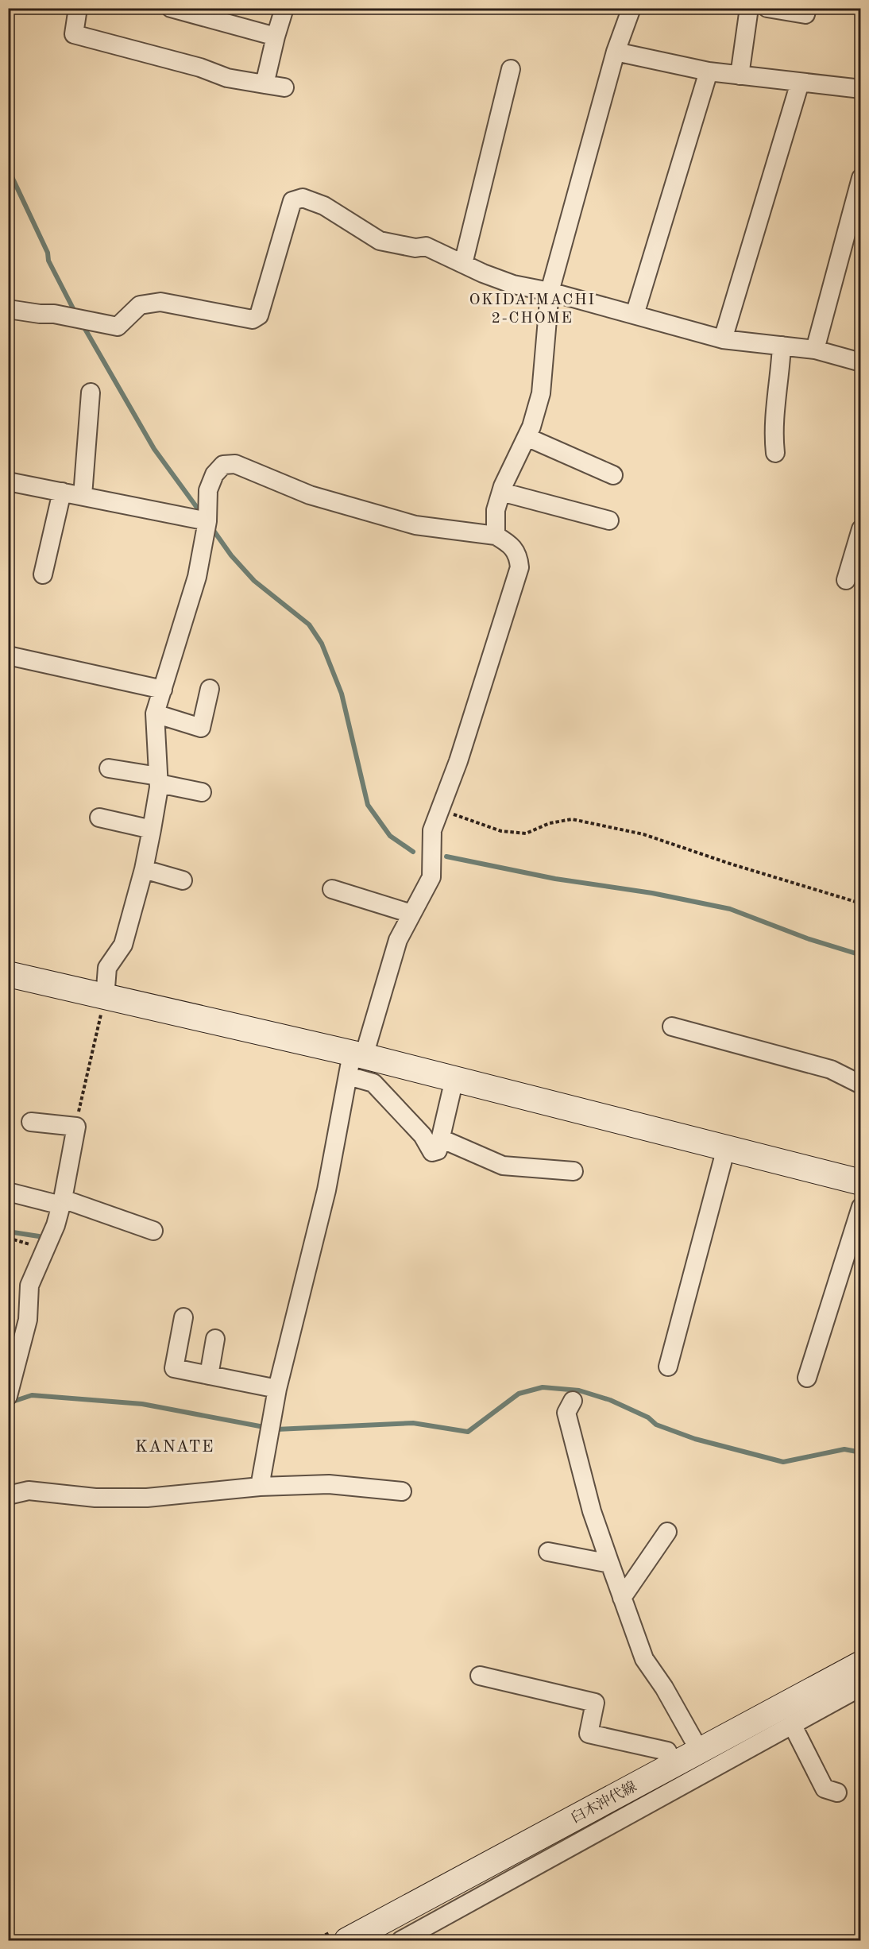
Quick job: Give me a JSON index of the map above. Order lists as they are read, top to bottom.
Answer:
{
  "streets": {
    "street": ["臼木沖代線"]
  },
  "districts": ["OKIDAIMACHI 2-CHOME", "KANATE"]
}
